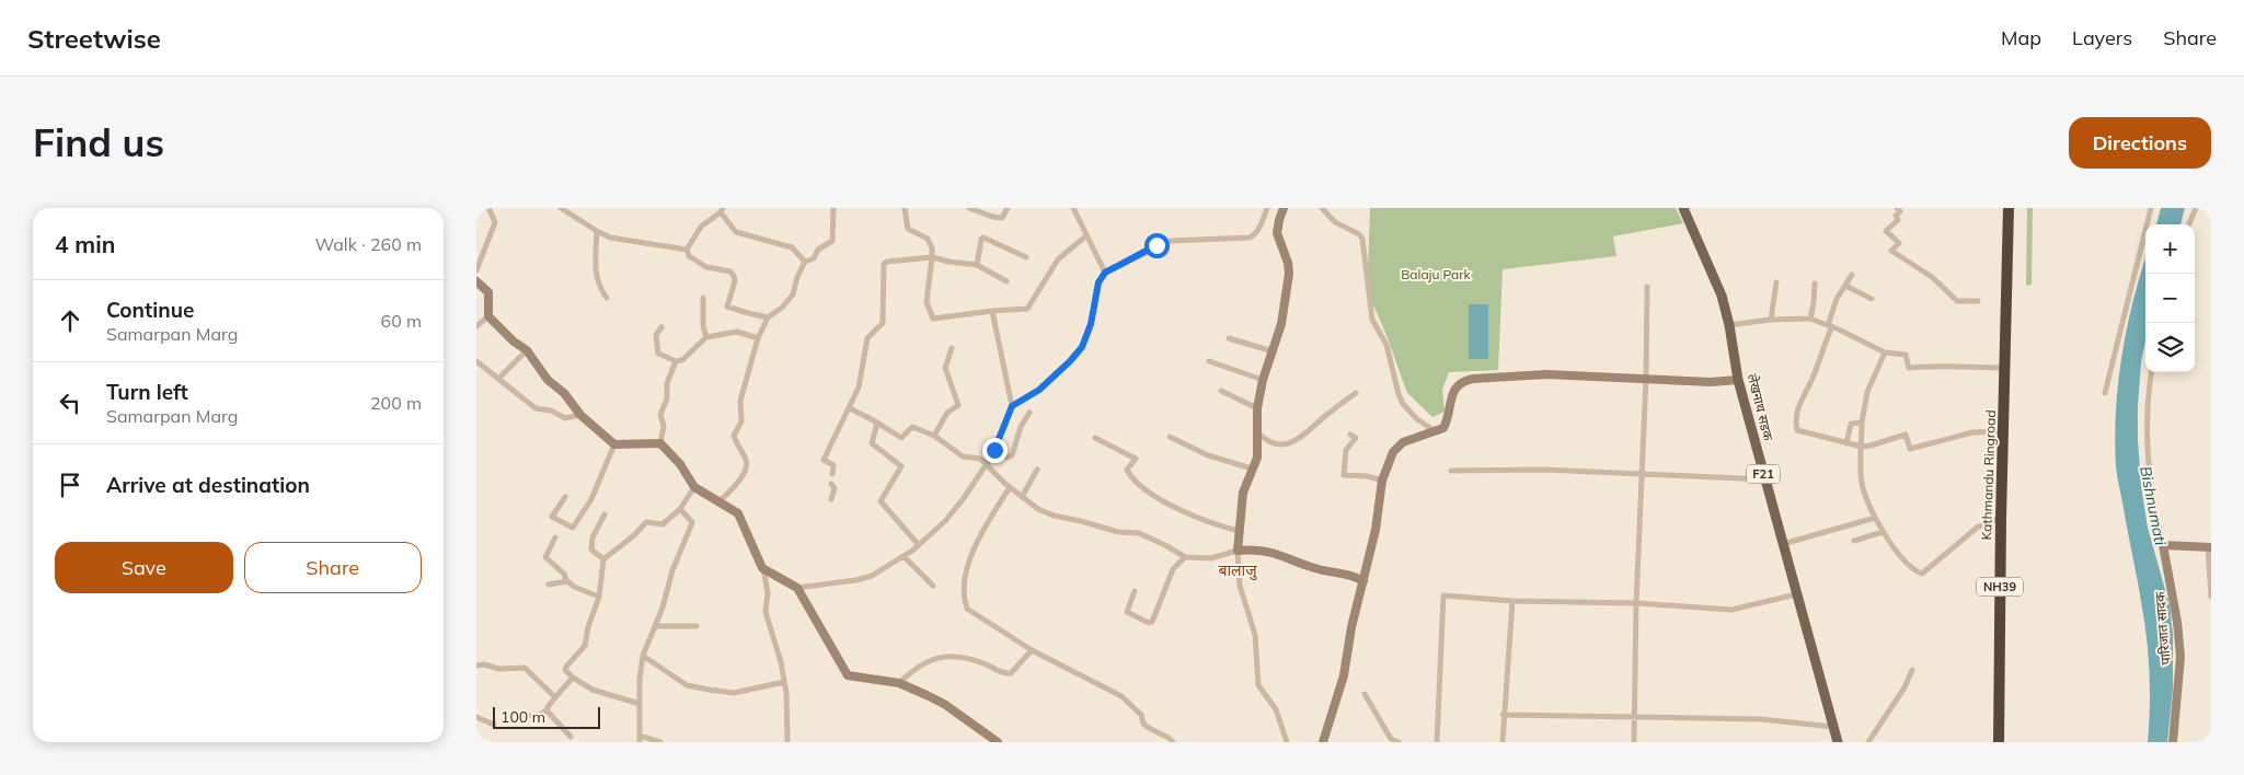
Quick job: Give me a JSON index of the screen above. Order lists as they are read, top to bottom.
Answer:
{
  "streets": {
    "highway": ["Kathmandu Ringroad", "NH39"],
    "main road": ["लेखनाथ सडक", "F21"],
    "street": ["पारिजात सादक"]
  },
  "districts": ["बालाजु"],
  "water": ["Bishnumati"],
  "parks": ["Balaju Park"],
  "scale_bar": "100 m",
  "page": {
    "header": "Streetwise",
    "nav": ["Map", "Layers", "Share"],
    "buttons": [
      "Directions",
      ["Save", "Share"]
    ],
    "title": "Find us",
    "heading": ["4 min", "Walk · 260 m"],
    "map_buttons": ["+", "−"],
    "list": [
      ["Continue", "Samarpan Marg", "60 m"],
      ["Turn left", "Samarpan Marg", "200 m"],
      "Arrive at destination"
    ],
    "scale": "100 m"
  }
}
